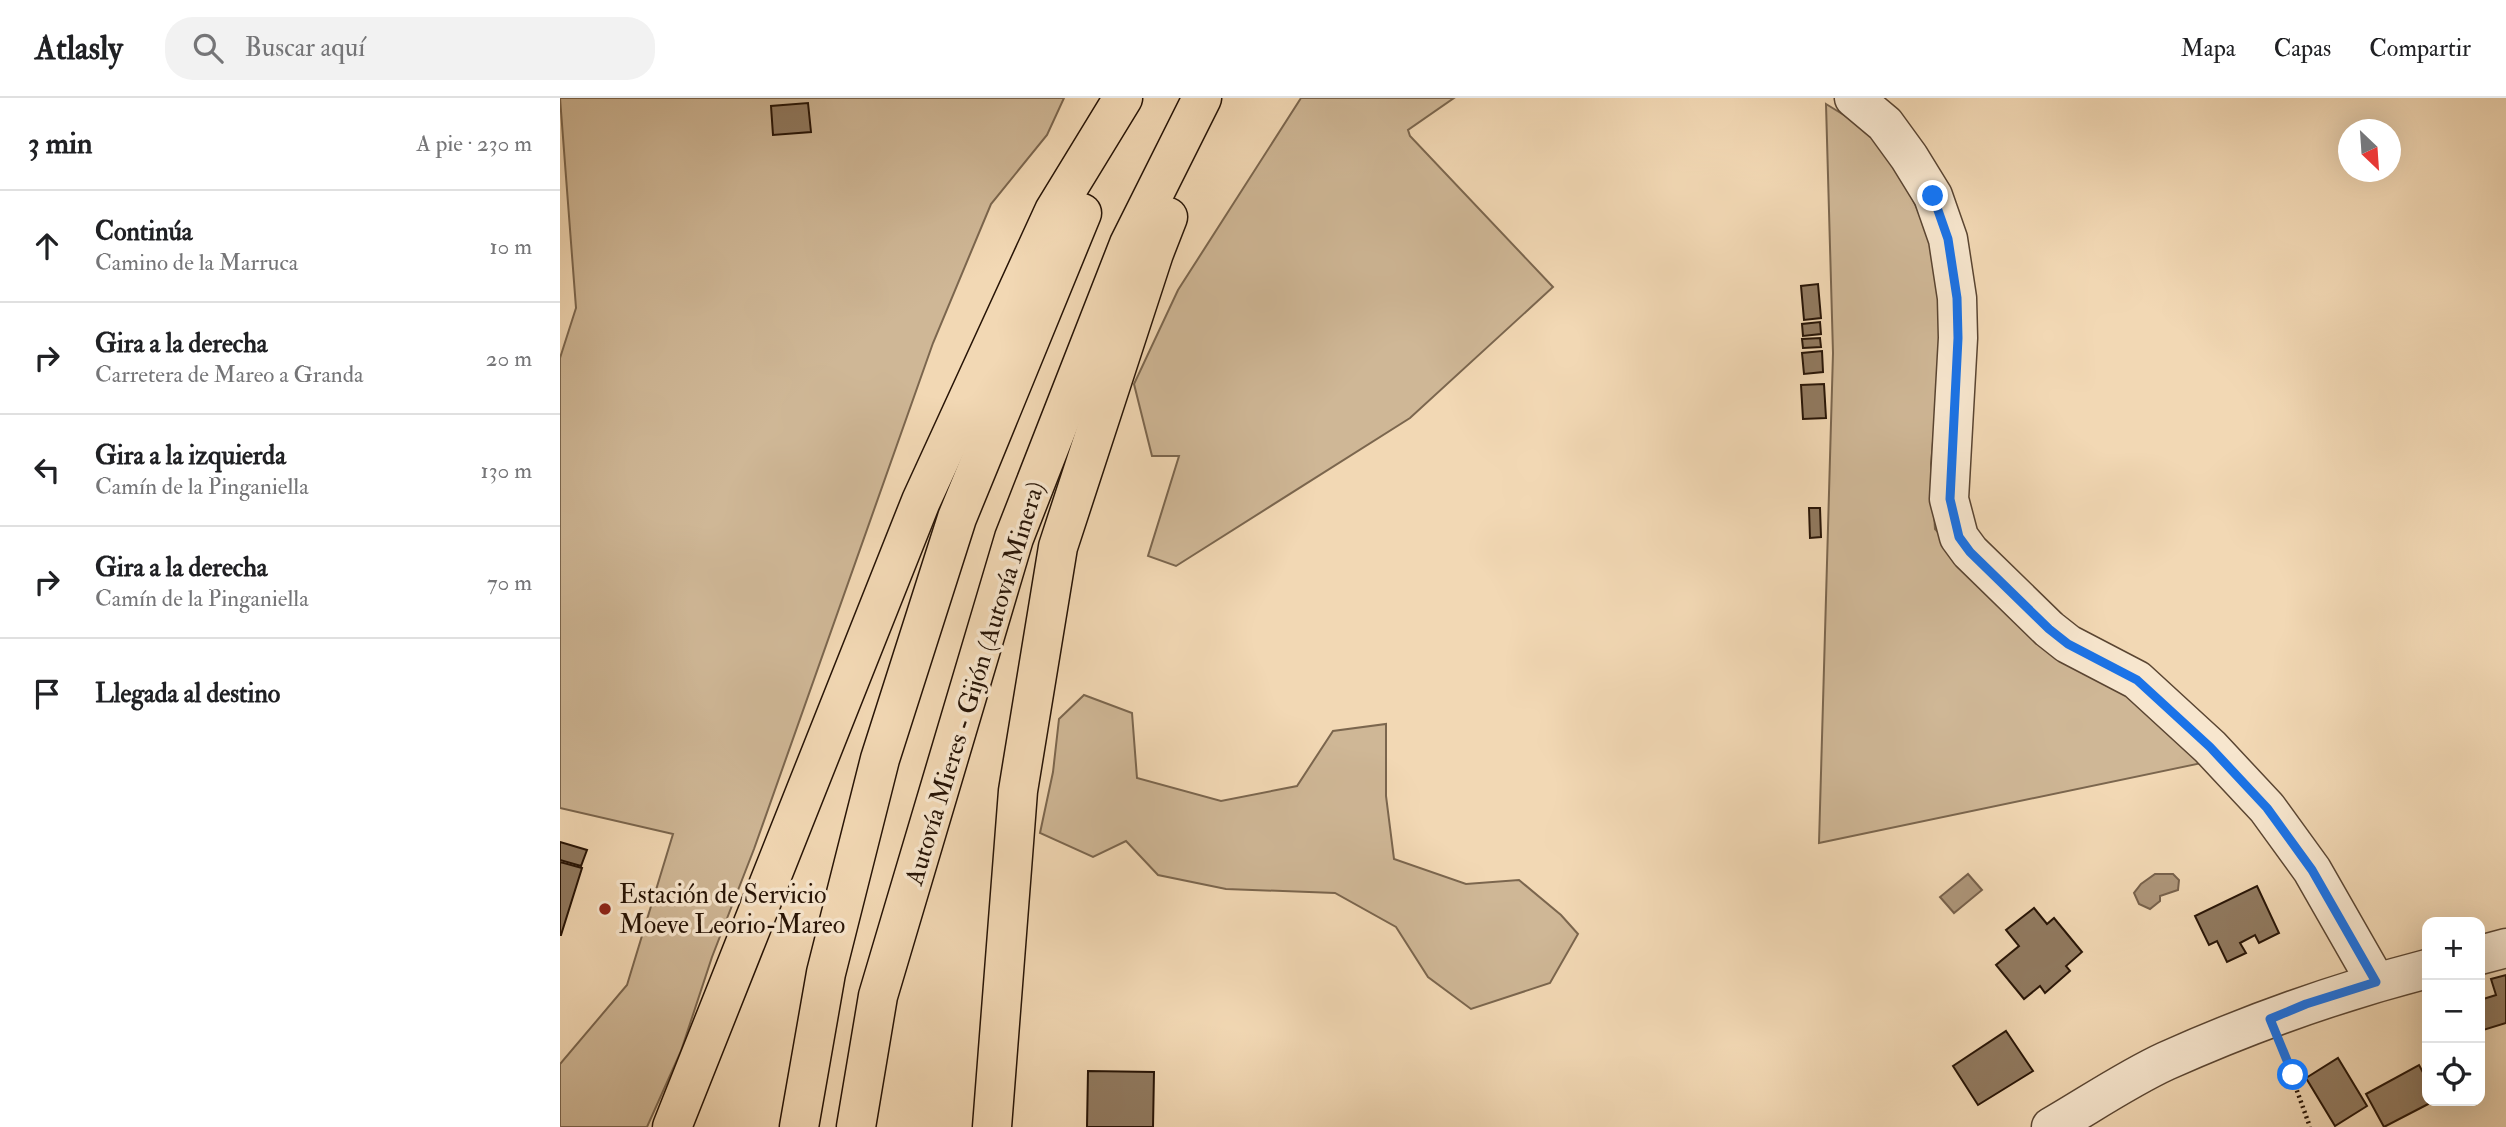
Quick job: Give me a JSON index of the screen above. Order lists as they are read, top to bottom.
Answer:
{
  "streets": {
    "highway": ["Autovía Mieres - Gijón (Autovía Minera)"]
  },
  "places": ["Estación de Servicio Moeve Leorio-Mareo"],
  "north": "bottom right",
  "page": {
    "header": "Atlasly",
    "search": "Buscar aquí",
    "nav": ["Mapa", "Capas", "Compartir"],
    "heading": ["3 min", "A pie · 230 m"],
    "list": [
      ["Continúa", "Camino de la Marruca", "10 m"],
      ["Gira a la derecha", "Carretera de Mareo a Granda", "20 m"],
      ["Gira a la izquierda", "Camín de la Pinganiella", "130 m"],
      ["Gira a la derecha", "Camín de la Pinganiella", "70 m"],
      "Llegada al destino"
    ],
    "map_buttons": ["+", "−"]
  }
}
